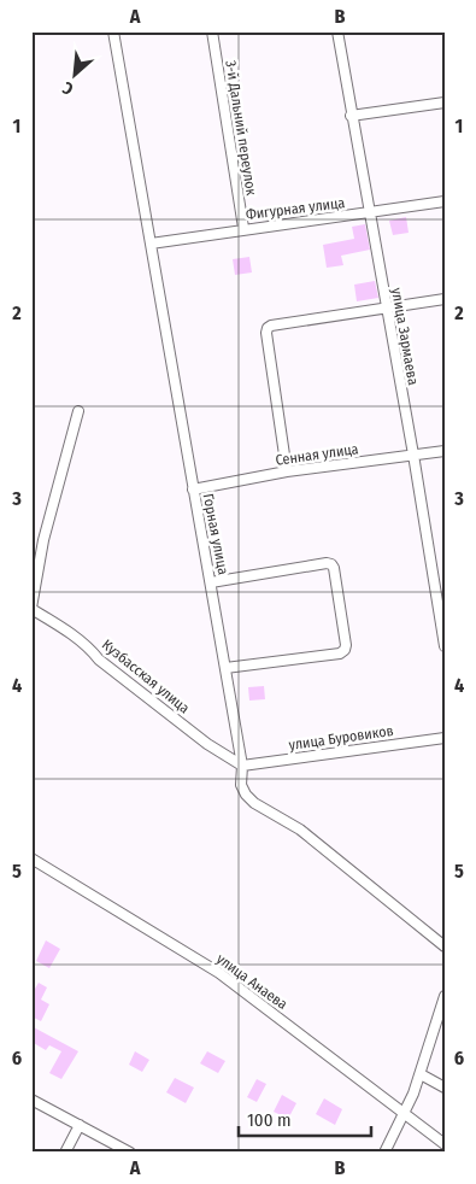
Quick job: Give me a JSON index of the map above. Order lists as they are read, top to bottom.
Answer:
{
  "streets": {
    "street": [
      "3-й Дальний переулок",
      "Фигурная улица",
      "улица Зармаева",
      "Сенная улица",
      "Горная улица",
      "Кузбасская улица",
      "улица Буровиков",
      "улица Анаева"
    ]
  },
  "crossings": [
    ["3-й Дальний переулок", "Фигурная улица"],
    ["Фигурная улица", "улица Зармаева"],
    ["Фигурная улица", "Горная улица"],
    ["улица Зармаева", "Сенная улица"],
    ["Сенная улица", "Горная улица"],
    ["Горная улица", "Кузбасская улица"],
    ["Горная улица", "улица Буровиков"],
    ["Кузбасская улица", "улица Буровиков"]
  ],
  "scale_bar": "100 m",
  "north": "bottom left",
  "grid": {
    "columns": ["A", "B"],
    "rows": [
      "1",
      "2",
      "3",
      "4",
      "5",
      "6"
    ]
  }
}
